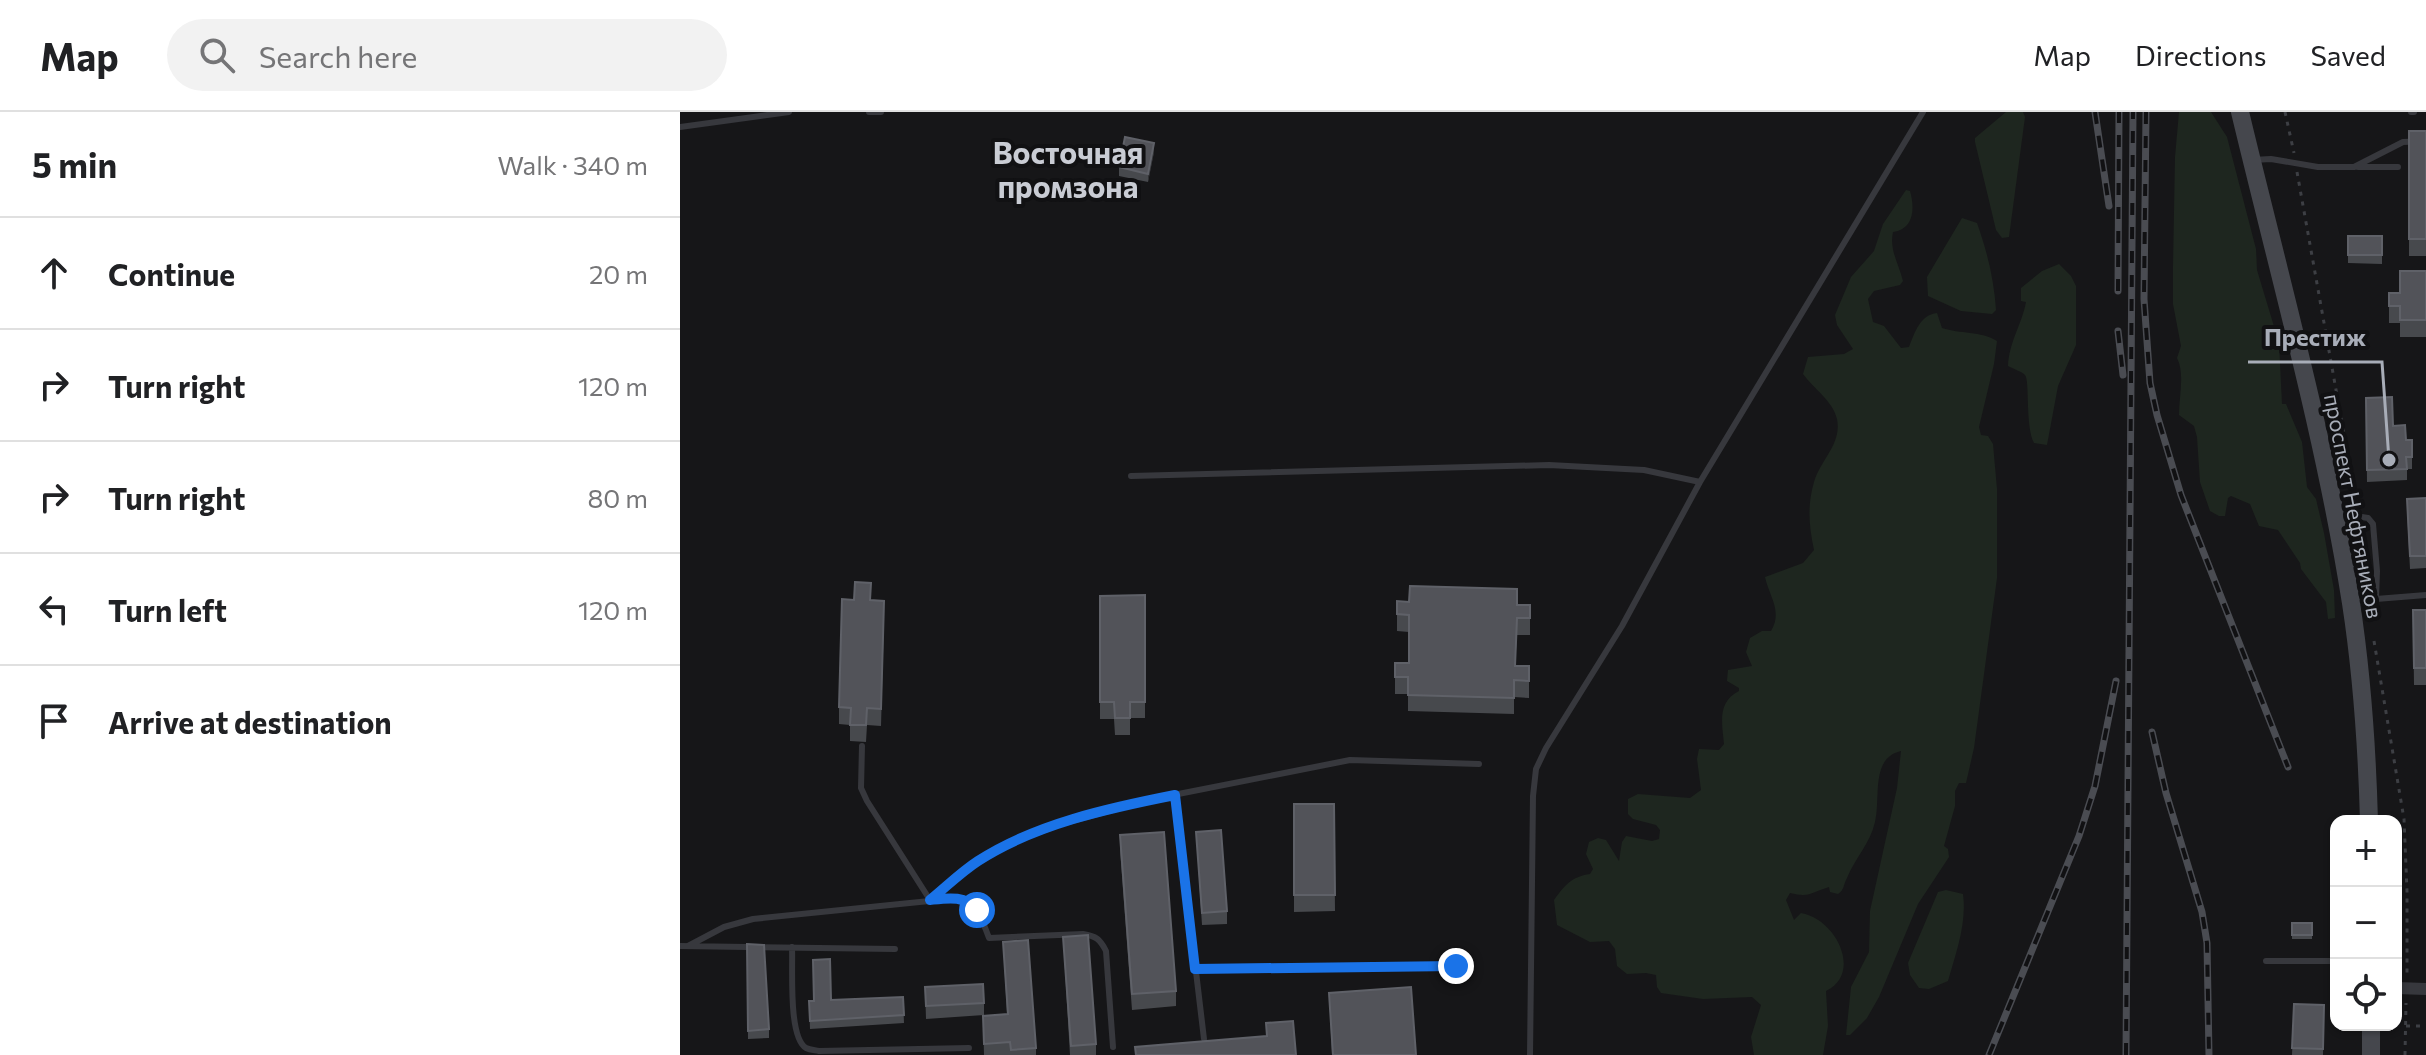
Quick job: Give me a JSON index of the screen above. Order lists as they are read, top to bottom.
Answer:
{
  "streets": {
    "main road": ["проспект Нефтяников"]
  },
  "districts": ["Восточная промзона"],
  "places": ["Престиж"],
  "page": {
    "header": "Map",
    "search": "Search here",
    "nav": ["Map", "Directions", "Saved"],
    "heading": ["5 min", "Walk · 340 m"],
    "list": [
      ["Continue", "20 m"],
      ["Turn right", "120 m"],
      ["Turn right", "80 m"],
      ["Turn left", "120 m"],
      "Arrive at destination"
    ],
    "map_buttons": ["+", "−"]
  }
}
